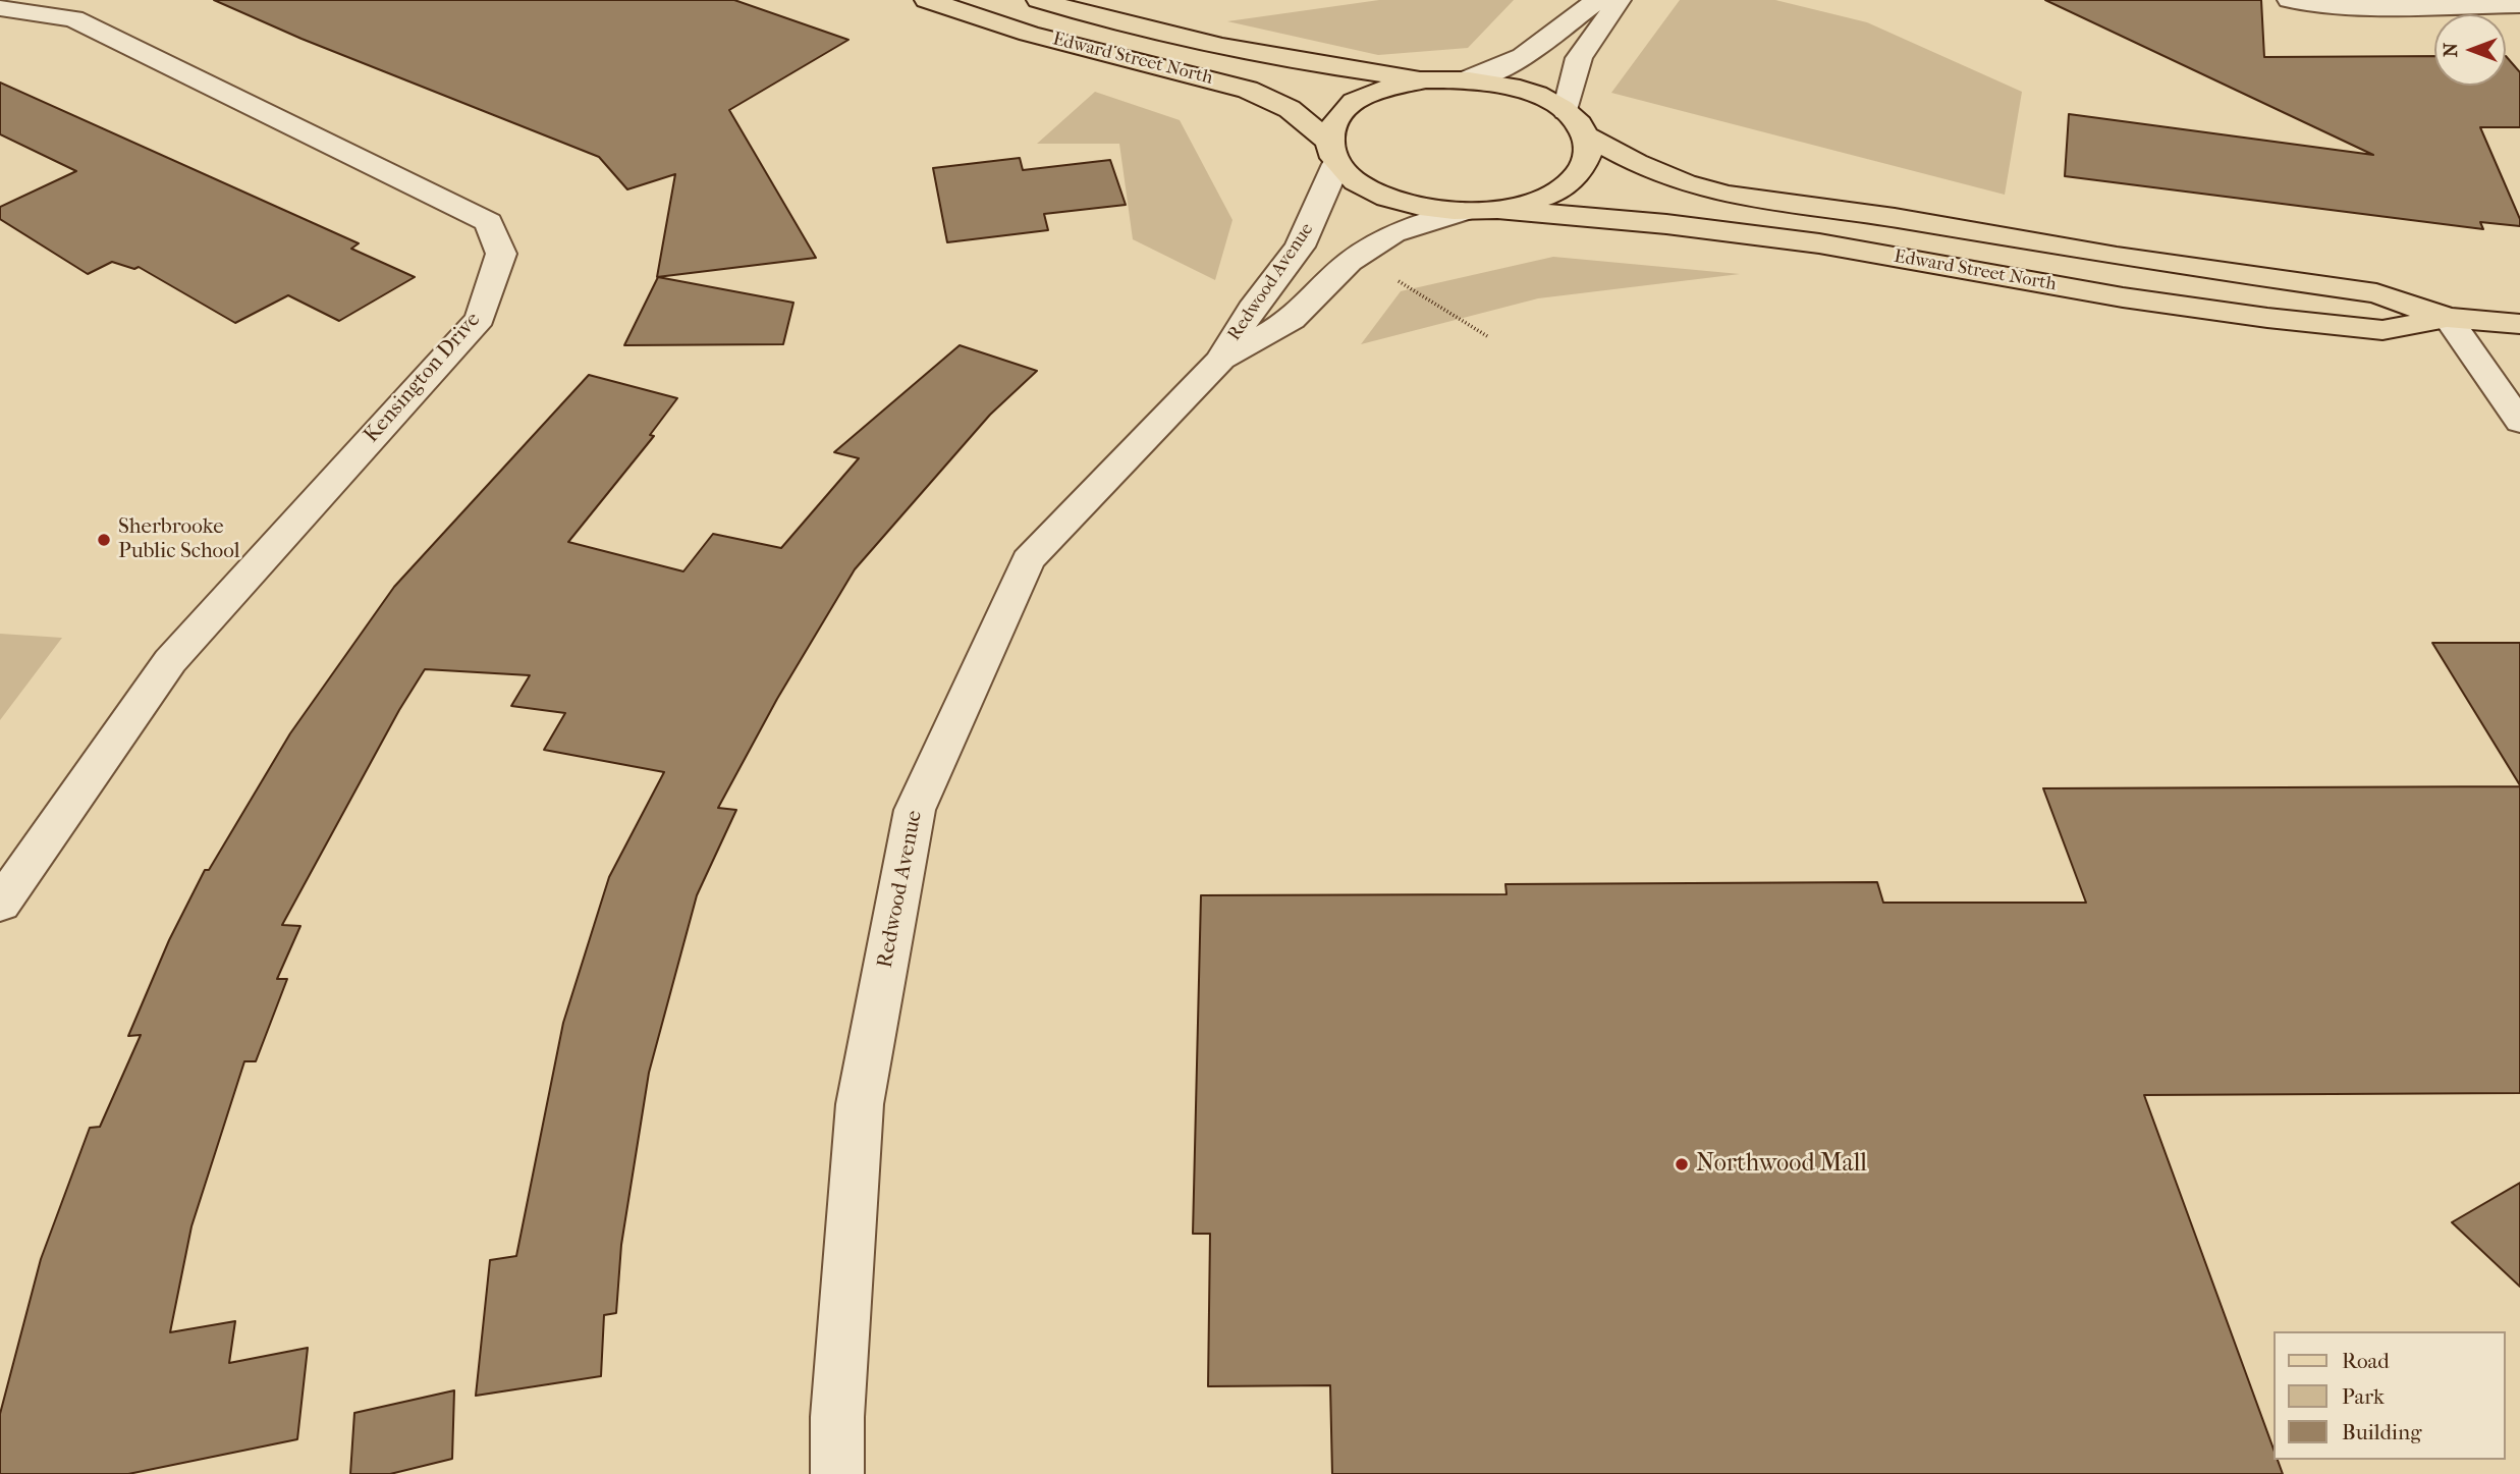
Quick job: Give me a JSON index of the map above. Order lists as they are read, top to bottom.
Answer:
{
  "streets": {
    "main road": ["Edward Street North"],
    "street": ["Redwood Avenue", "Kensington Drive"]
  },
  "crossings": [
    ["Edward Street North", "Redwood Avenue"]
  ],
  "places": ["Sherbrooke Public School", "Northwood Mall"],
  "legend": ["Road", "Park", "Building"],
  "north": "left"
}
